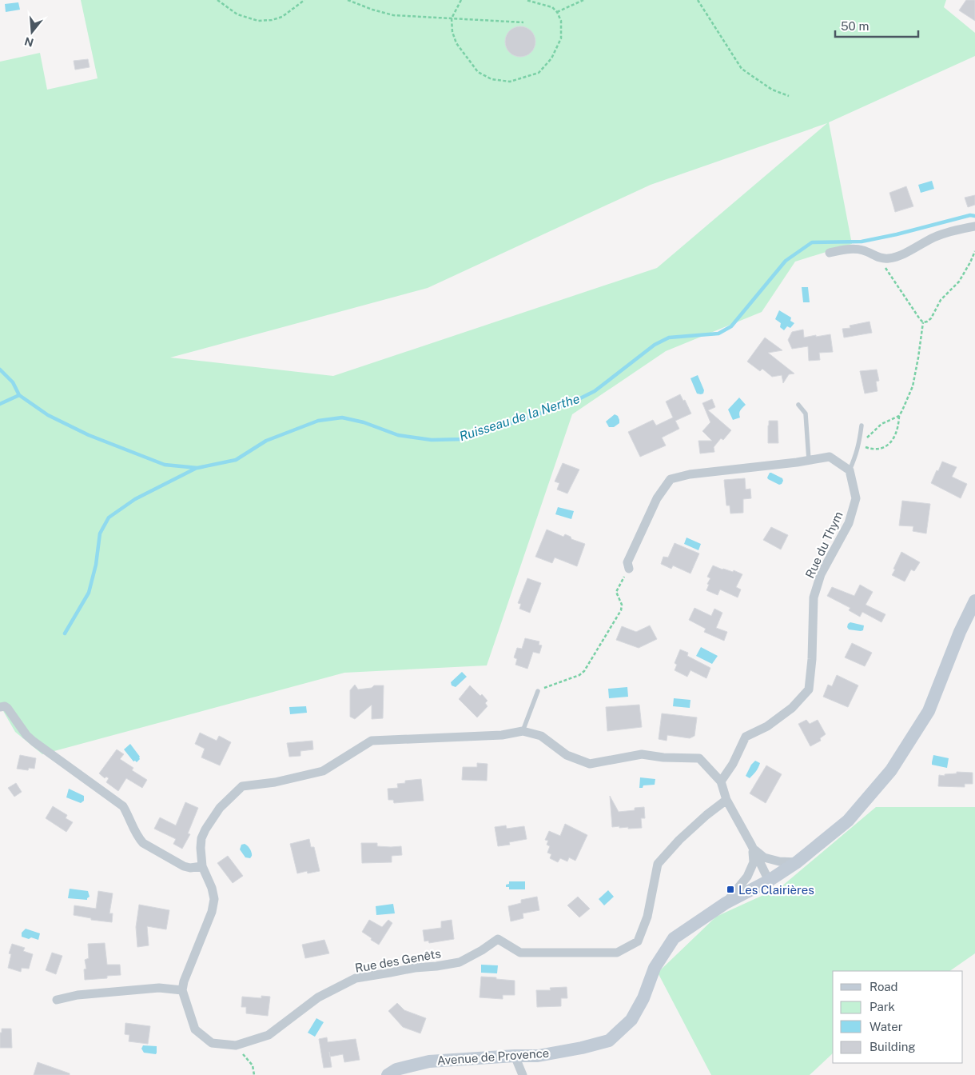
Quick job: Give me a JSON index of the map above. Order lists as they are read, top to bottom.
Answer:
{
  "streets": {
    "street": ["Rue du Thym", "Rue des Genêts", "Avenue de Provence"]
  },
  "water": ["Ruisseau de la Nerthe"],
  "places": {
    "transit": ["Les Clairières"]
  },
  "legend": [
    "Road",
    "Park",
    "Water",
    "Building"
  ],
  "scale_bar": "50 m",
  "north": "bottom"
}
